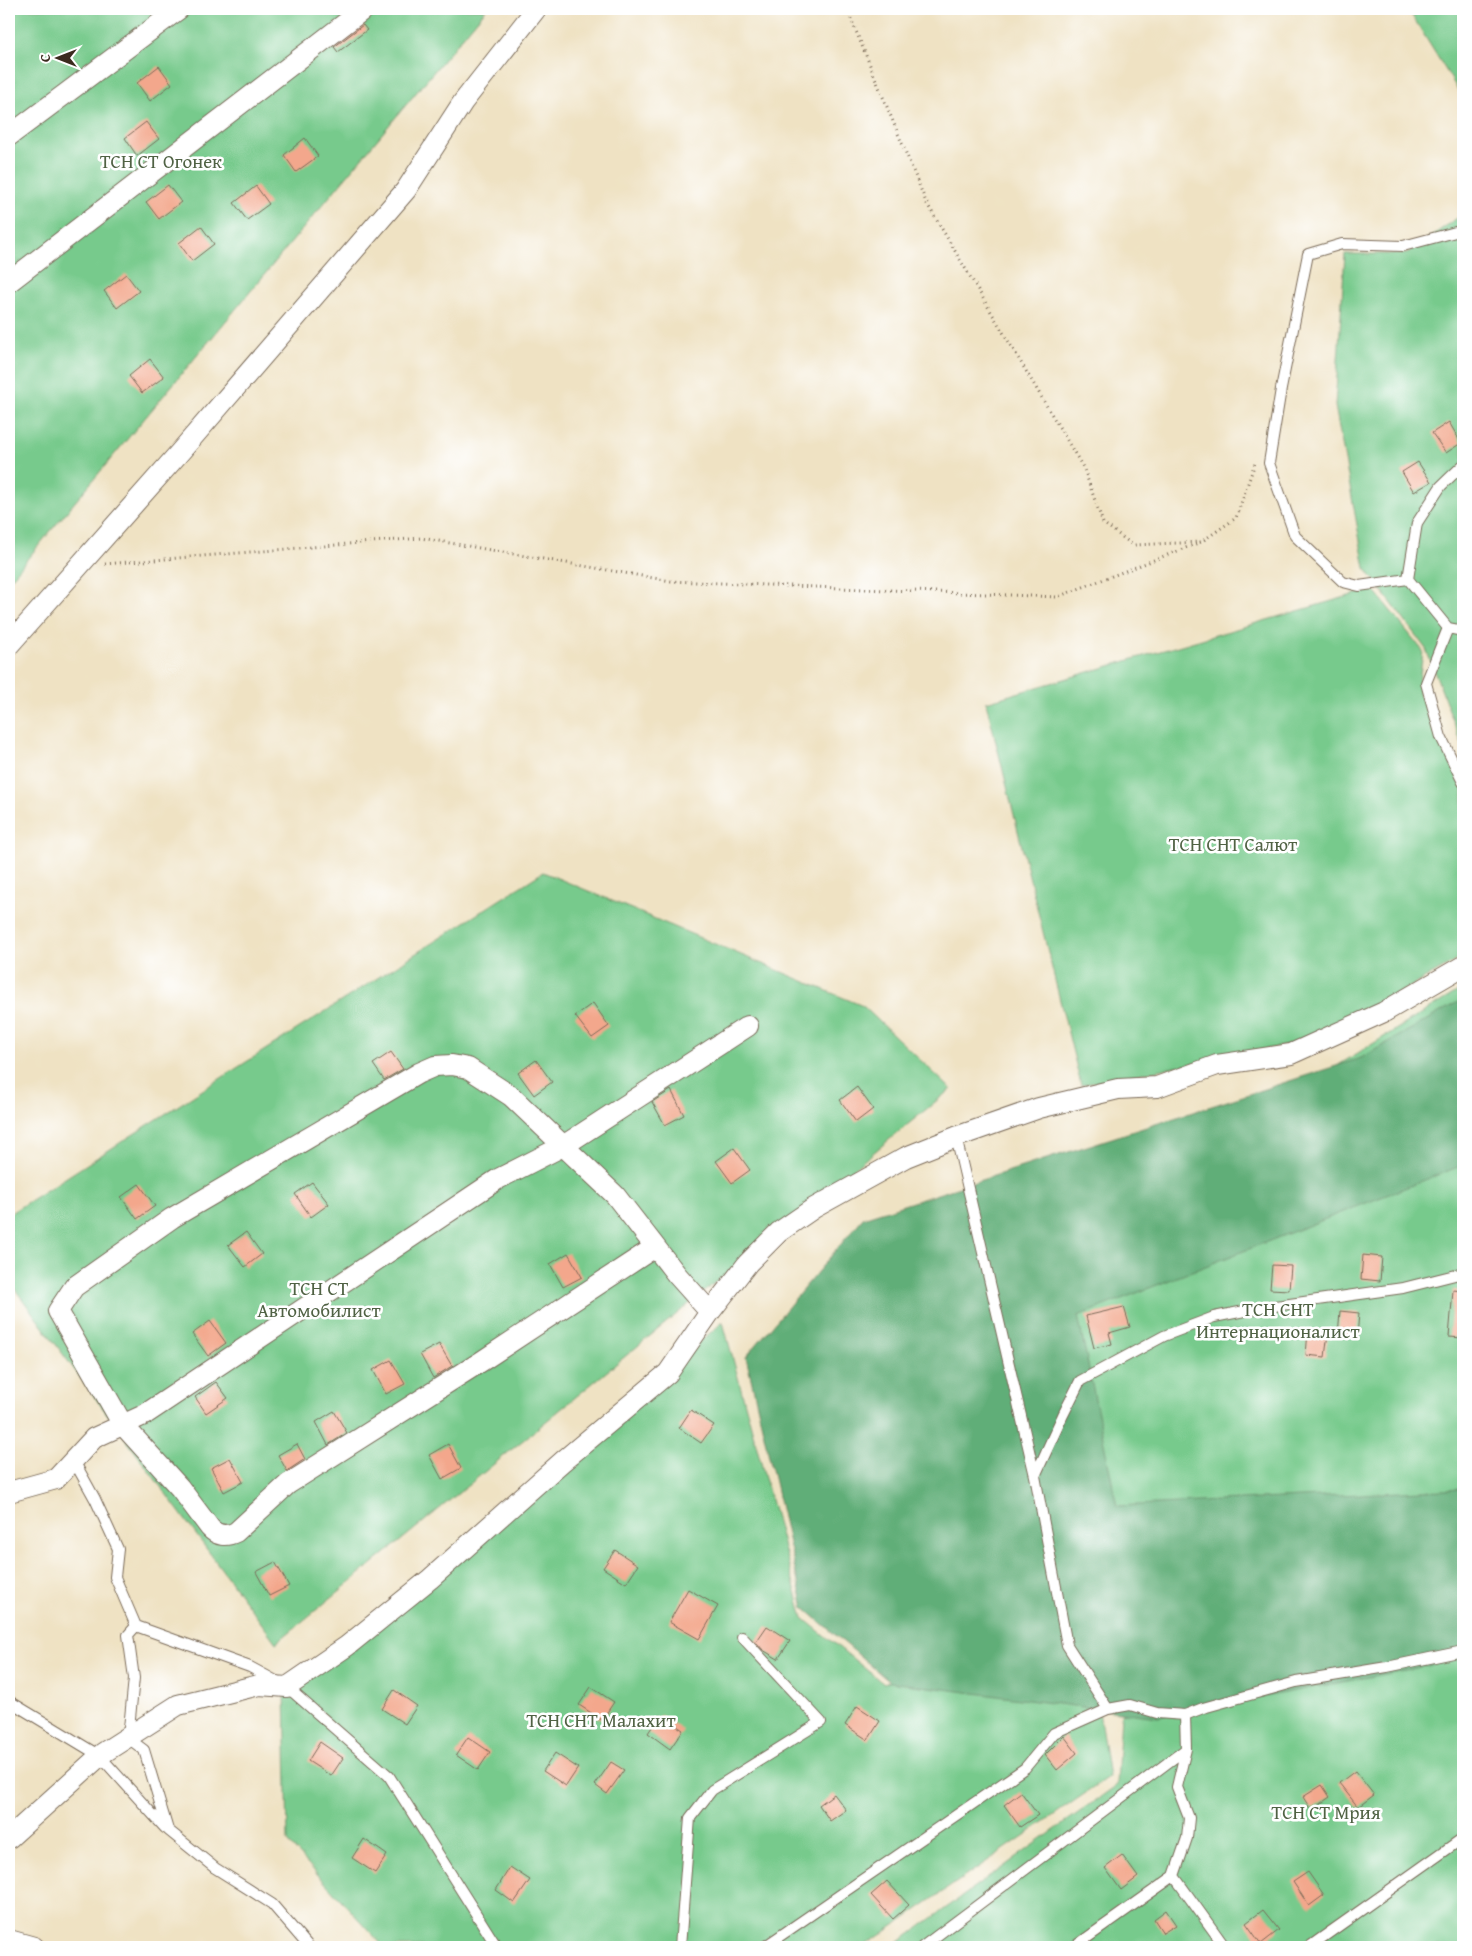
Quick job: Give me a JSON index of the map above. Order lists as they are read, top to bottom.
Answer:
{
  "parks": [
    "ТСН СТ Огонек",
    "ТСН СНТ Салют",
    "ТСН СТ Автомобилист",
    "ТСН СНТ Интернационалист",
    "ТСН СНТ Малахит",
    "ТСН СТ Мрия"
  ],
  "north": "left"
}
